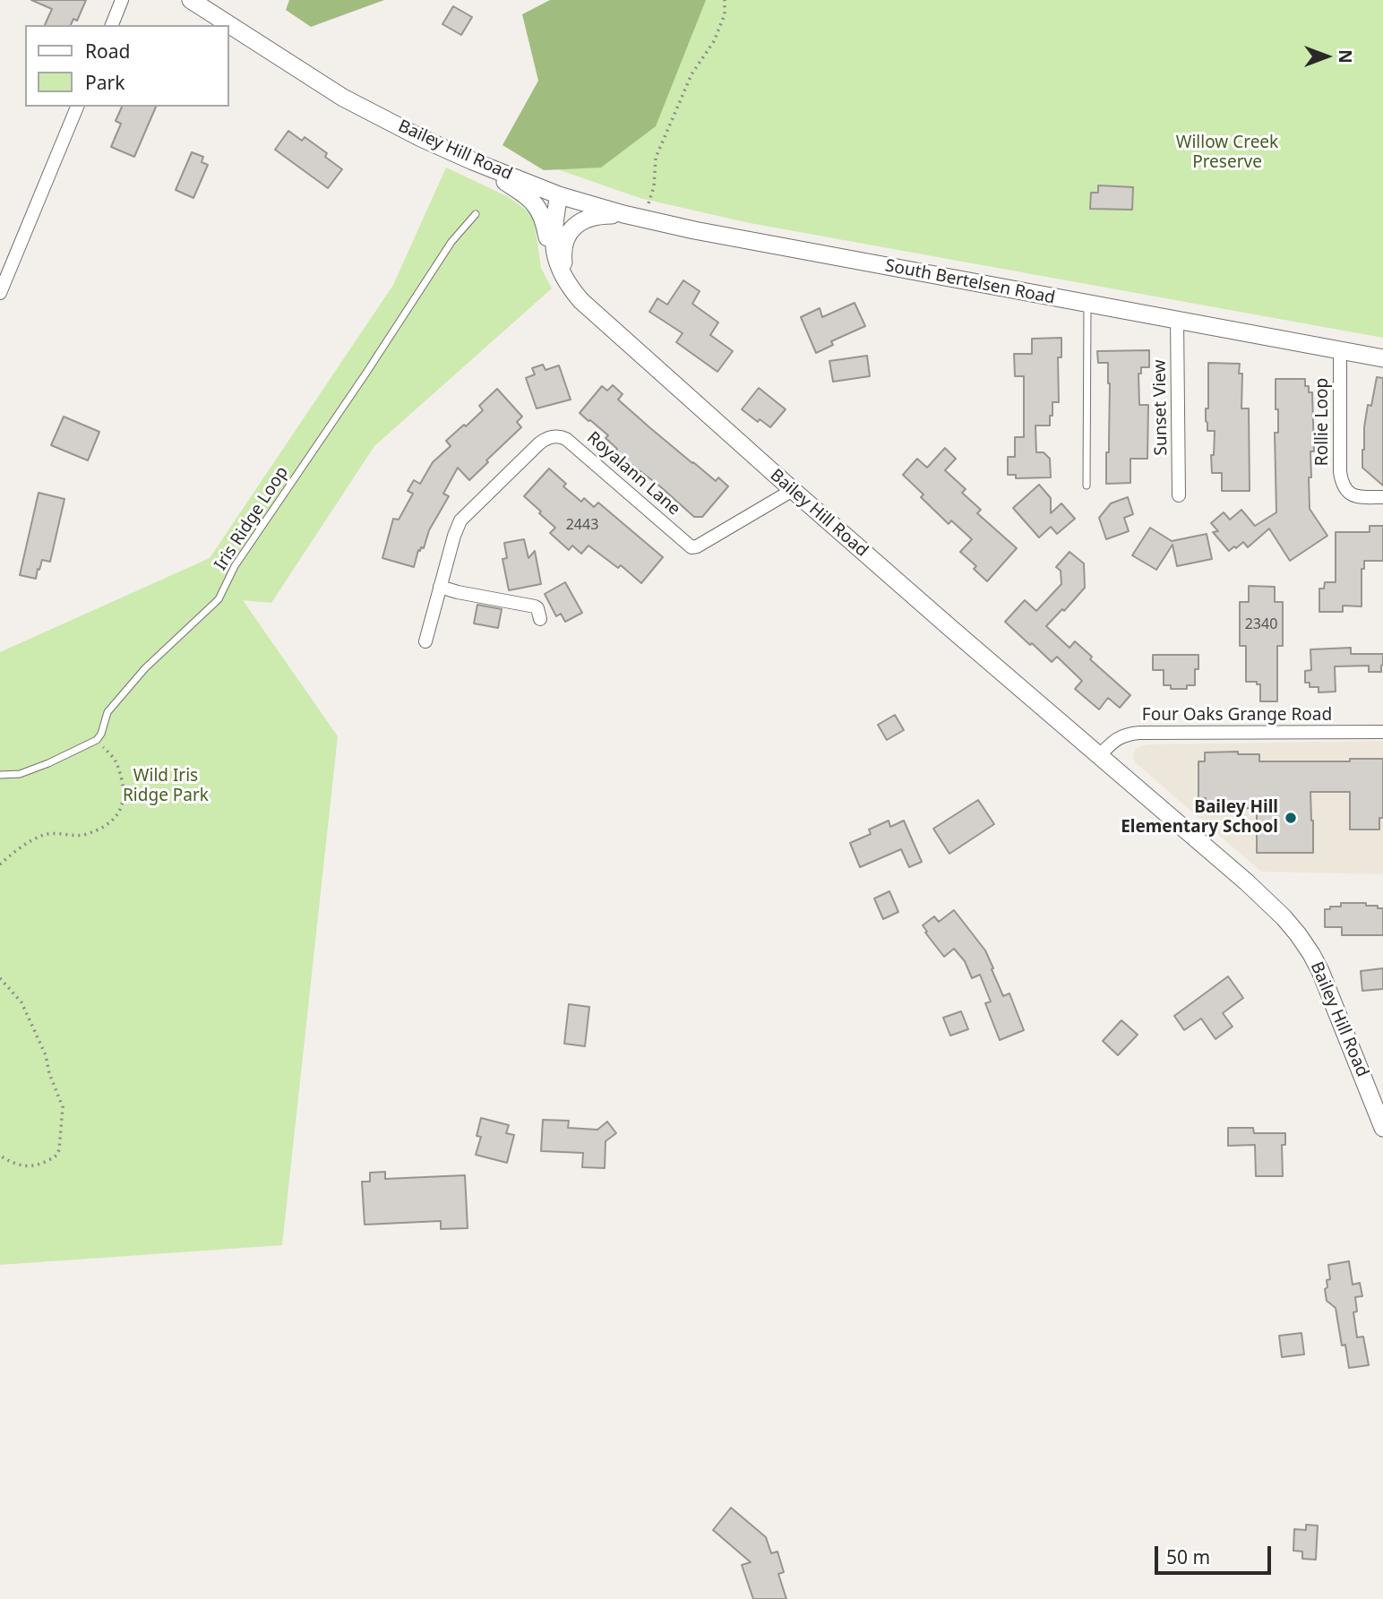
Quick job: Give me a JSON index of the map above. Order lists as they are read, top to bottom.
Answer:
{
  "streets": {
    "main road": ["Bailey Hill Road", "South Bertelsen Road"],
    "street": [
      "Sunset View",
      "Rollie Loop",
      "Royalann Lane",
      "Four Oaks Grange Road"
    ],
    "lane": ["Iris Ridge Loop"]
  },
  "crossings": [
    ["Bailey Hill Road", "South Bertelsen Road"],
    ["Bailey Hill Road", "Royalann Lane"],
    ["Bailey Hill Road", "Four Oaks Grange Road"],
    ["South Bertelsen Road", "Sunset View"],
    ["South Bertelsen Road", "Rollie Loop"]
  ],
  "parks": ["Willow Creek Preserve", "Wild Iris Ridge Park"],
  "places": ["Bailey Hill Elementary School"],
  "house_numbers": ["2443", "2340"],
  "legend": ["Road", "Park"],
  "scale_bar": "50 m",
  "north": "right"
}
